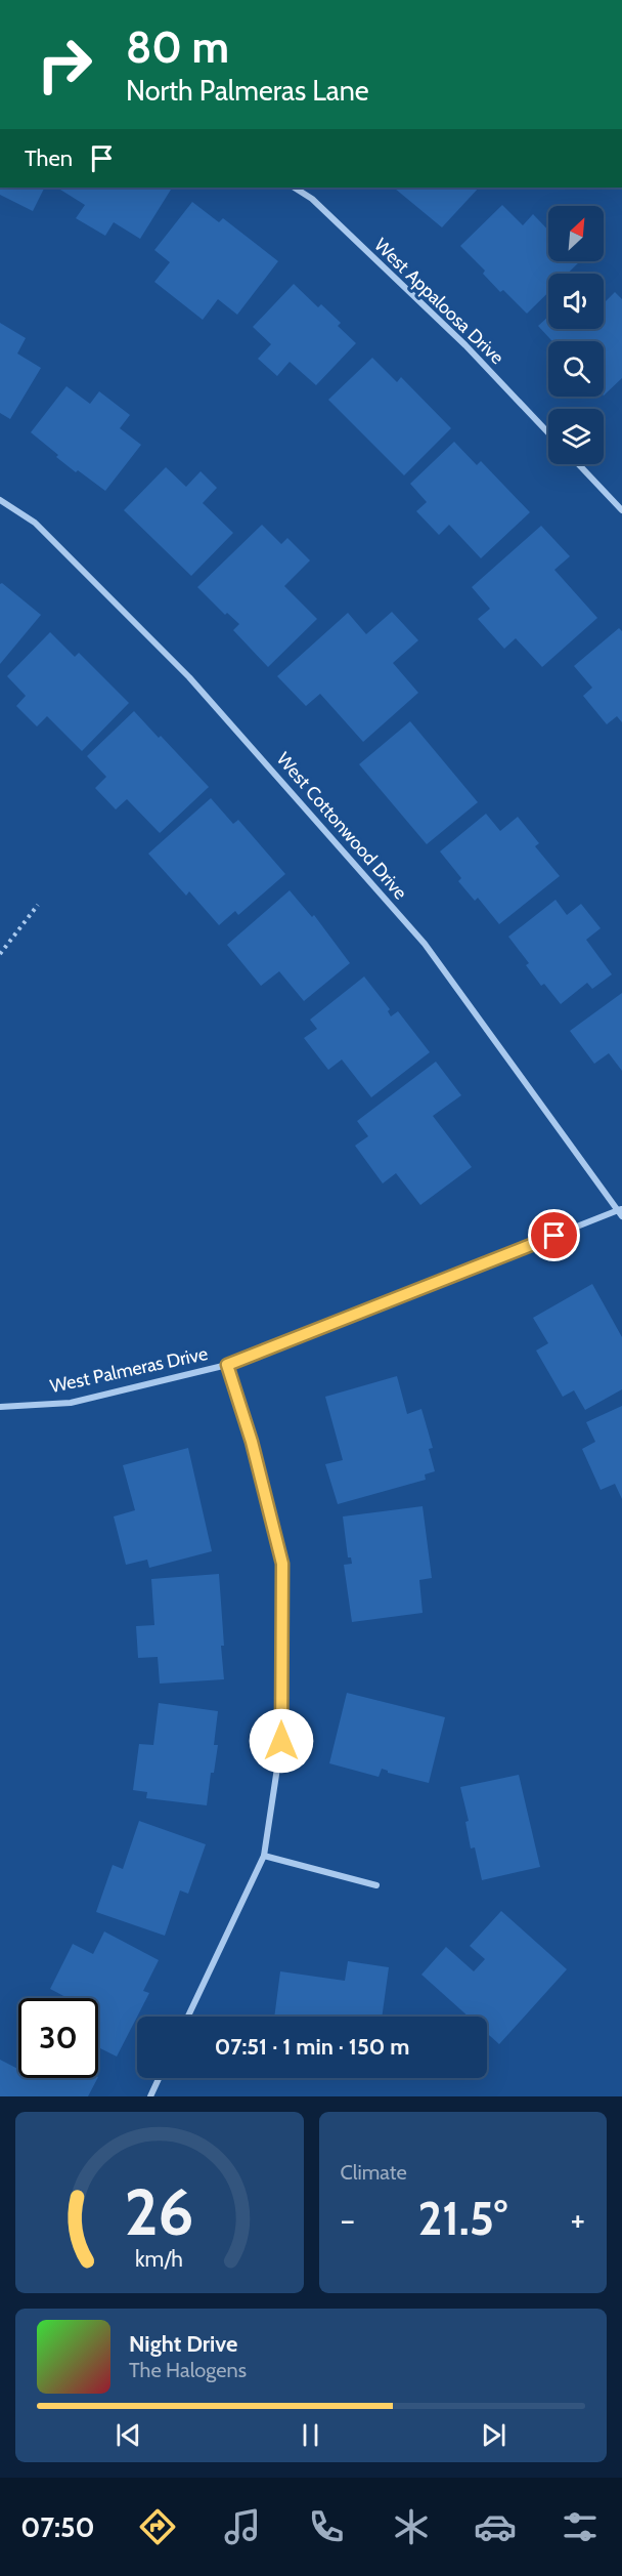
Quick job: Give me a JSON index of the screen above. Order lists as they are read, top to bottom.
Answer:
{
  "streets": {
    "street": ["West Appaloosa Drive", "West Cottonwood Drive", "West Palmeras Drive"]
  },
  "crossings": [
    ["West Cottonwood Drive", "West Palmeras Drive"]
  ],
  "north": "top right",
  "page": {
    "turn": ["80 m", "North Palmeras Lane"],
    "then": "Then",
    "limit": "30",
    "trip": "07:51 · 1 min · 150 m",
    "tile": "Climate",
    "heat": ["−", "21.5°", "+"],
    "song": ["Night Drive", "The Halogens"],
    "tabs": "07:50",
    "gauge": ["26", "km/h"]
  }
}
